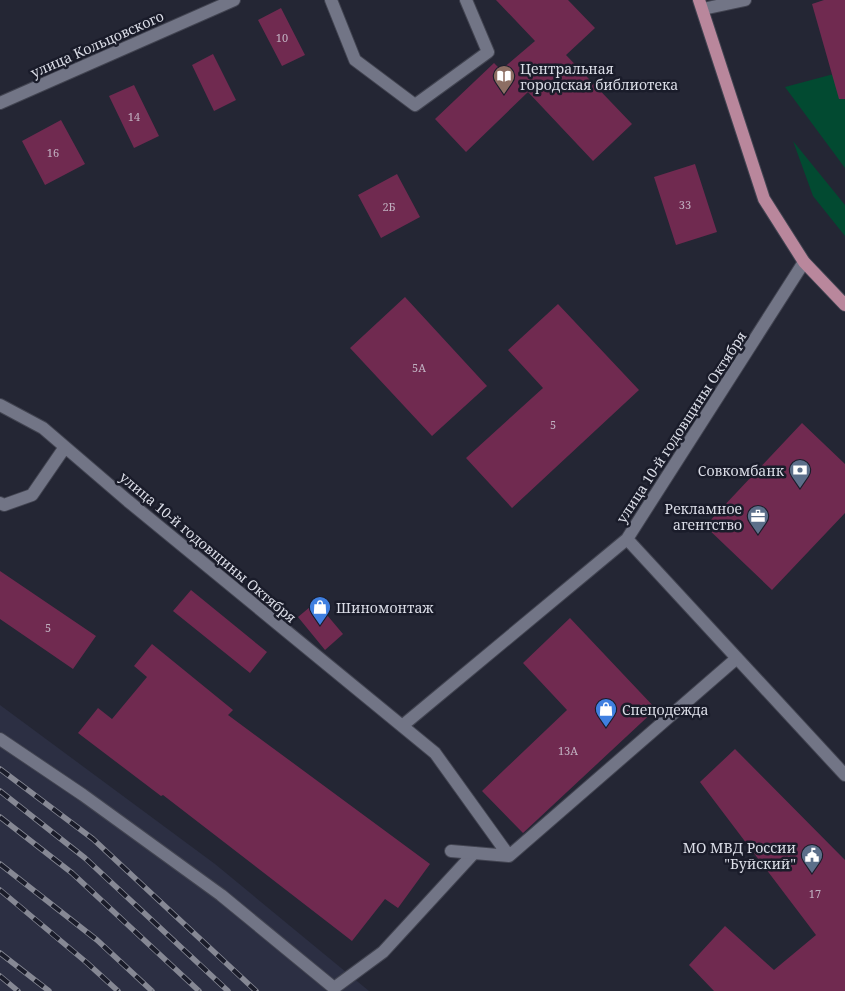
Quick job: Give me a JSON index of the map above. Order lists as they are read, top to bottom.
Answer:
{
  "streets": {
    "street": ["улица Кольцовского", "улица 10-й годовщины Октября"]
  },
  "places": {
    "library": ["Центральная городская библиотека"],
    "bank": ["Совкомбанк"],
    "office": ["Рекламное агентство"],
    "shop": ["Шиномонтаж", "Спецодежда"],
    "public building": ["МО МВД России \"Буйский\""]
  },
  "house_numbers": [
    "10",
    "14",
    "16",
    "33",
    "2Б",
    "5А",
    "5",
    "5",
    "13А",
    "17"
  ]
}
